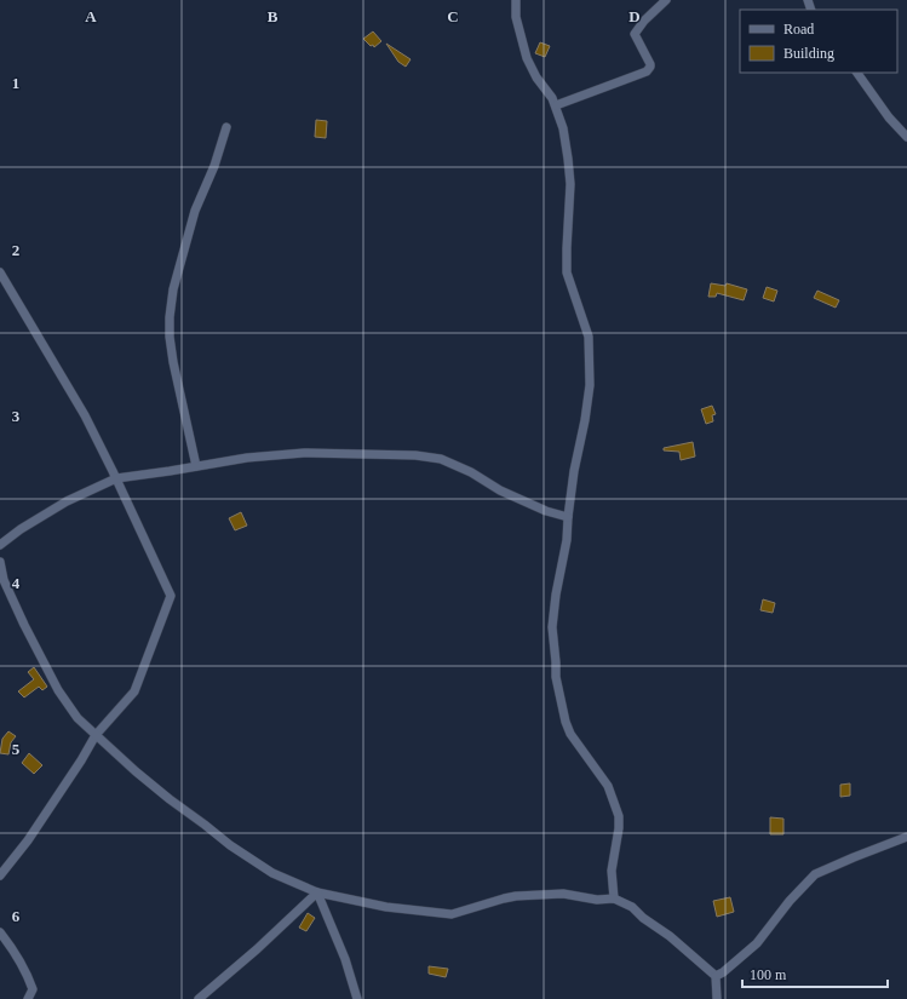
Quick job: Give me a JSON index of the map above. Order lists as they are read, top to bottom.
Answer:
{
  "legend": ["Road", "Building"],
  "scale_bar": "100 m",
  "grid": {
    "columns": [
      "A",
      "B",
      "C",
      "D"
    ],
    "rows": [
      "1",
      "2",
      "3",
      "4",
      "5",
      "6"
    ]
  }
}
